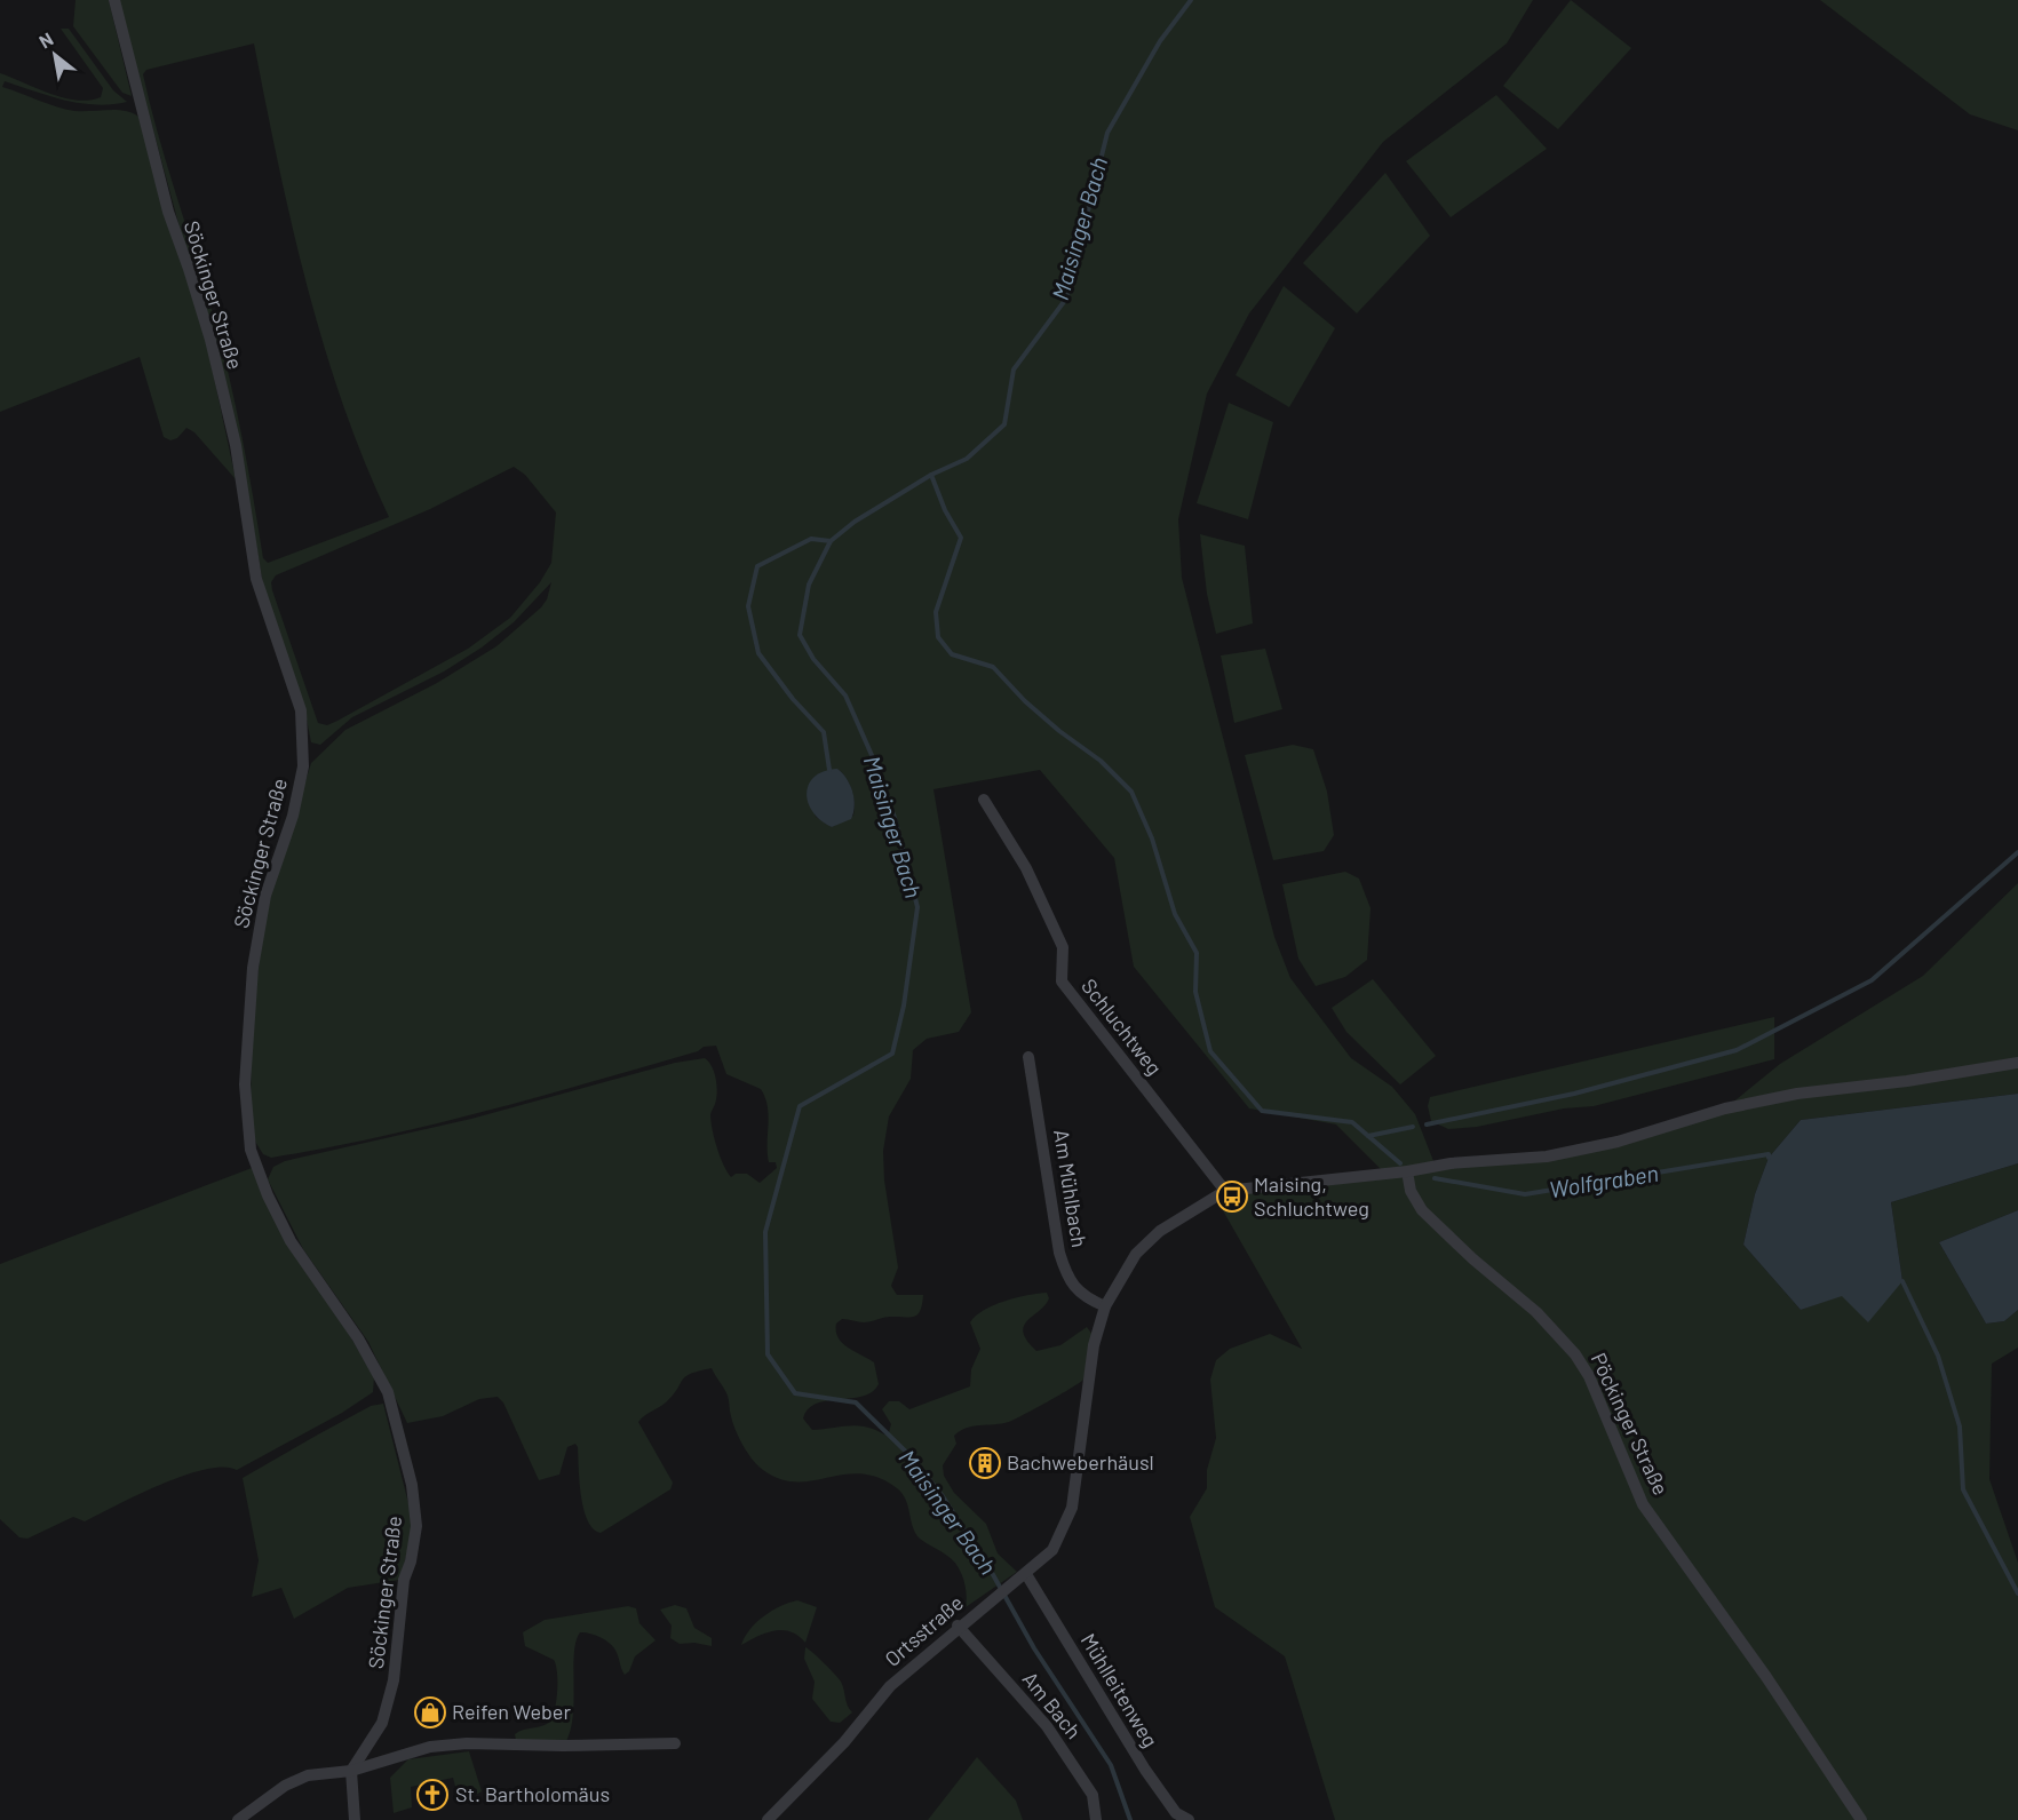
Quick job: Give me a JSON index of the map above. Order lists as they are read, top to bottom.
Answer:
{
  "streets": {
    "street": [
      "Söckinger Straße",
      "Schluchtweg",
      "Am Mühlbach",
      "Pöckinger Straße",
      "Ortsstraße",
      "Mühlleitenweg",
      "Am Bach"
    ]
  },
  "crossings": [
    ["Schluchtweg", "Ortsstraße"],
    ["Am Mühlbach", "Ortsstraße"],
    ["Ortsstraße", "Mühlleitenweg"],
    ["Ortsstraße", "Am Bach"]
  ],
  "water": ["Maisinger Bach", "Wolfgraben"],
  "places": {
    "bus stop": ["Maising, Schluchtweg"],
    "building": ["Bachweberhäusl"],
    "shop": ["Reifen Weber"],
    "church": ["St. Bartholomäus"]
  },
  "north": "top left"
}
